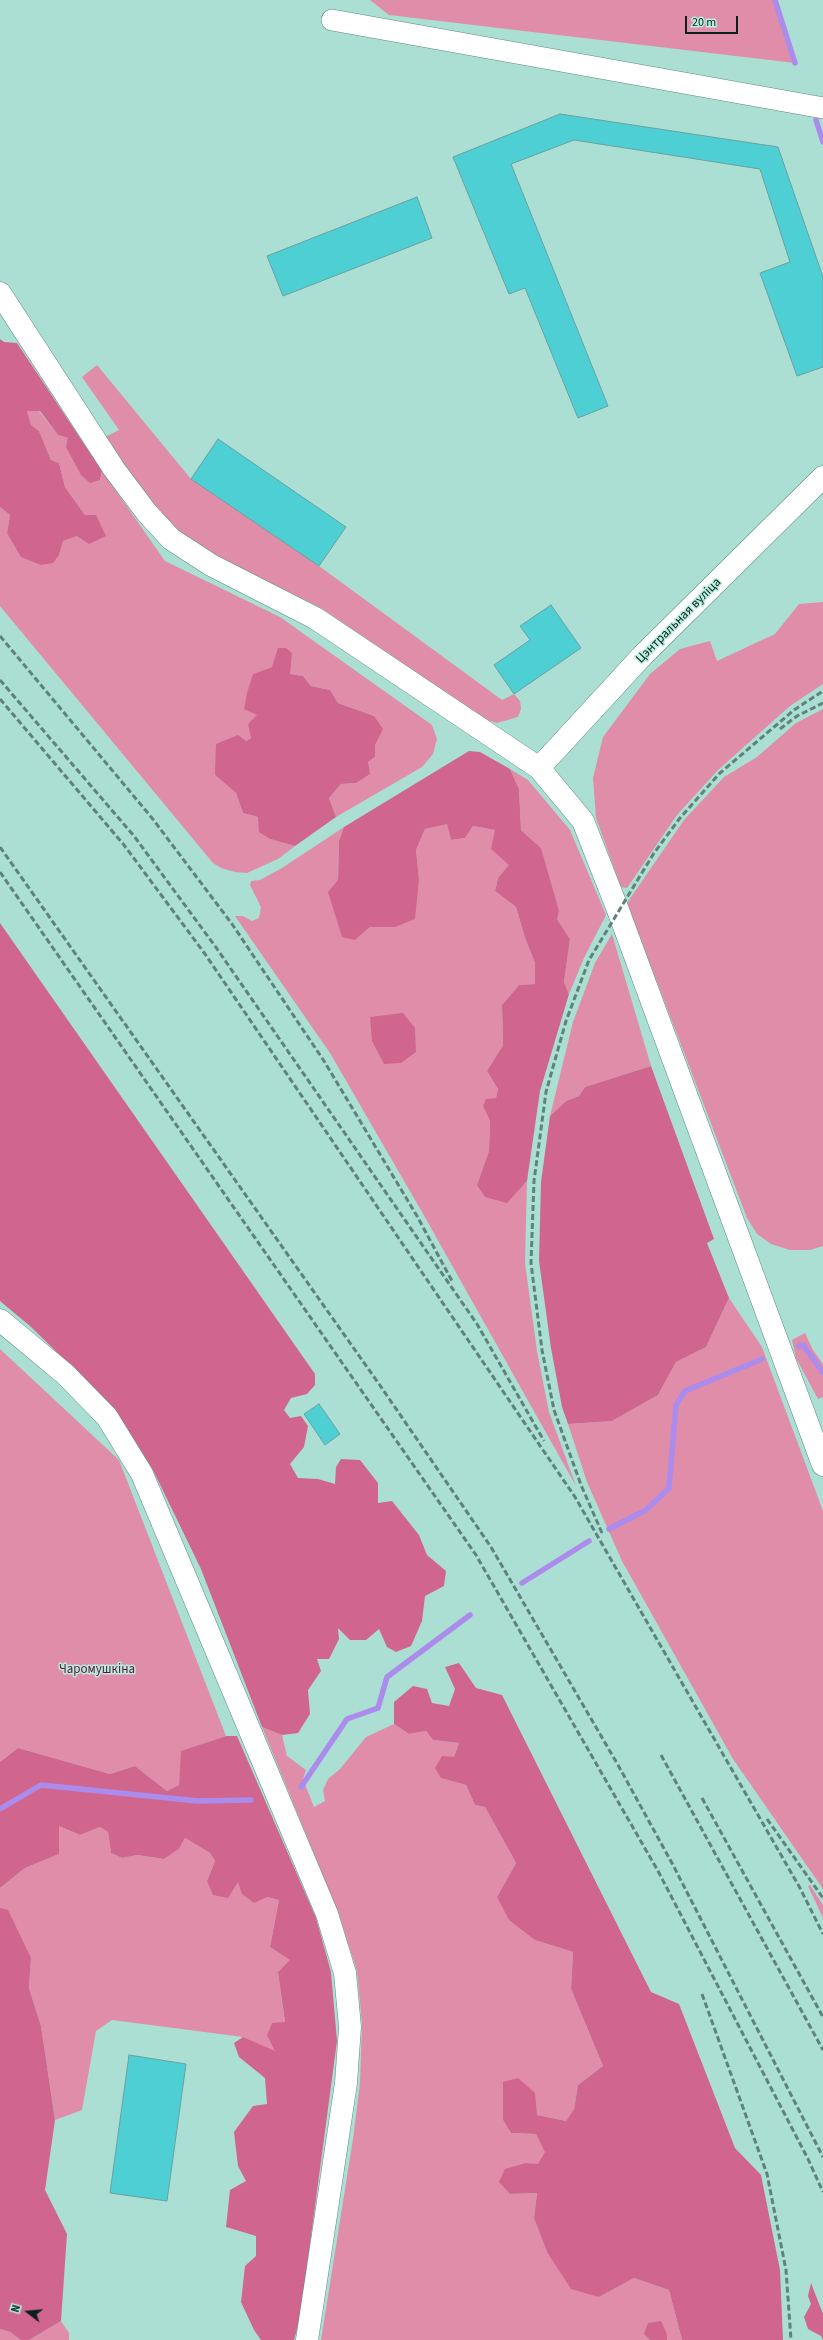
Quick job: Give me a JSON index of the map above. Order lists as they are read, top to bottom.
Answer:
{
  "streets": {
    "street": ["Цэнтральная вуліца"]
  },
  "parks": ["Чаромушкіна"],
  "scale_bar": "20 m",
  "north": "left"
}
